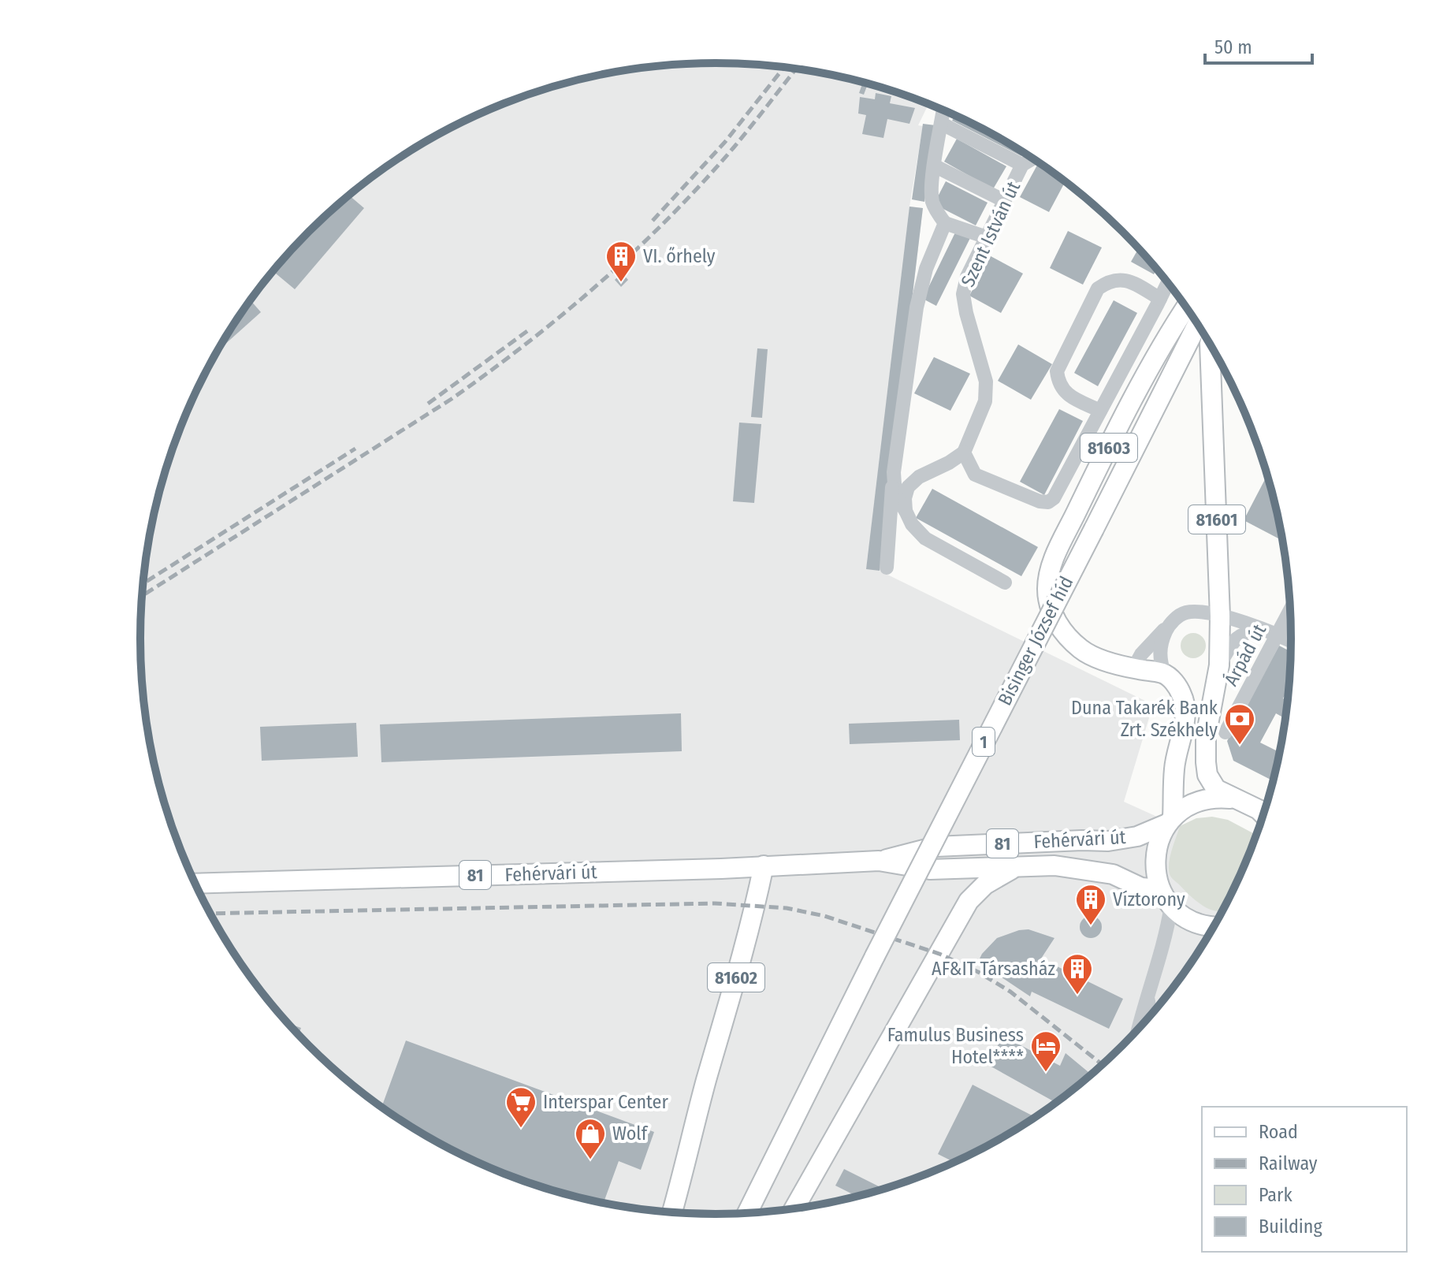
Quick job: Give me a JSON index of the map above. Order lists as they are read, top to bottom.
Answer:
{
  "streets": {
    "main road": [
      "81603",
      "81601",
      "Bisinger József híd",
      "1",
      "Fehérvári út",
      "81",
      "81602"
    ],
    "street": ["Szent István út", "Árpád út"]
  },
  "crossings": [
    ["81601", "Fehérvári út"],
    ["Fehérvári út", "81602"]
  ],
  "places": {
    "building": ["VI. őrhely", "Víztorony", "AF&IT Társasház"],
    "bank": ["Duna Takarék Bank Zrt. Székhely"],
    "hotel": ["Famulus Business Hotel****"],
    "supermarket": ["Interspar Center"],
    "shop": ["Wolf"]
  },
  "legend": [
    "Road",
    "Railway",
    "Park",
    "Building"
  ],
  "scale_bar": "50 m"
}
